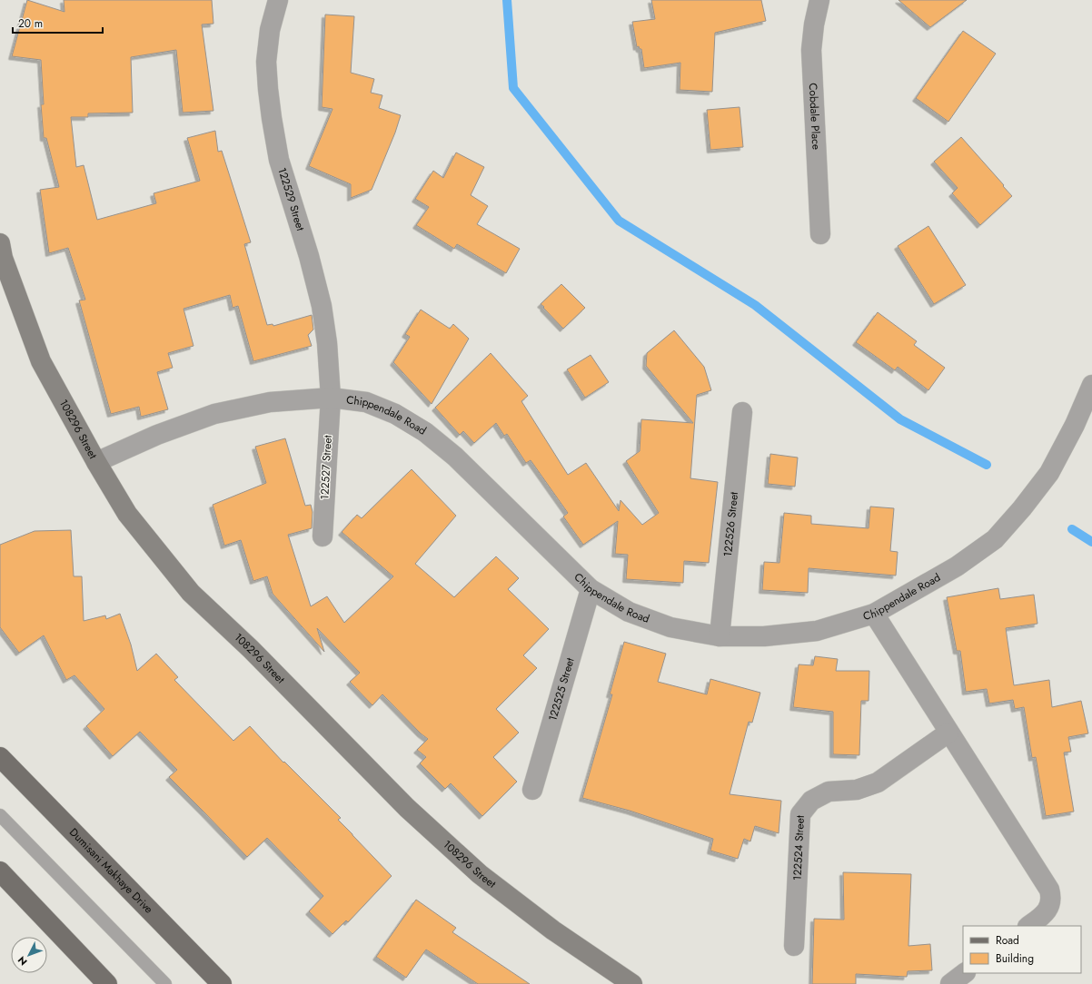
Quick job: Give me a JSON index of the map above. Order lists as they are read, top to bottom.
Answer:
{
  "streets": {
    "main road": ["Dumisani Makhaye Drive"],
    "street": [
      "Cobdale Place",
      "122529 Street",
      "Chippendale Road",
      "108296 Street",
      "122527 Street",
      "122526 Street",
      "122525 Street",
      "122524 Street"
    ]
  },
  "crossings": [
    ["122529 Street", "Chippendale Road"],
    ["122529 Street", "122527 Street"],
    ["Chippendale Road", "108296 Street"],
    ["Chippendale Road", "122527 Street"],
    ["Chippendale Road", "122526 Street"],
    ["Chippendale Road", "122525 Street"]
  ],
  "legend": ["Road", "Building"],
  "scale_bar": "20 m",
  "north": "bottom left"
}
